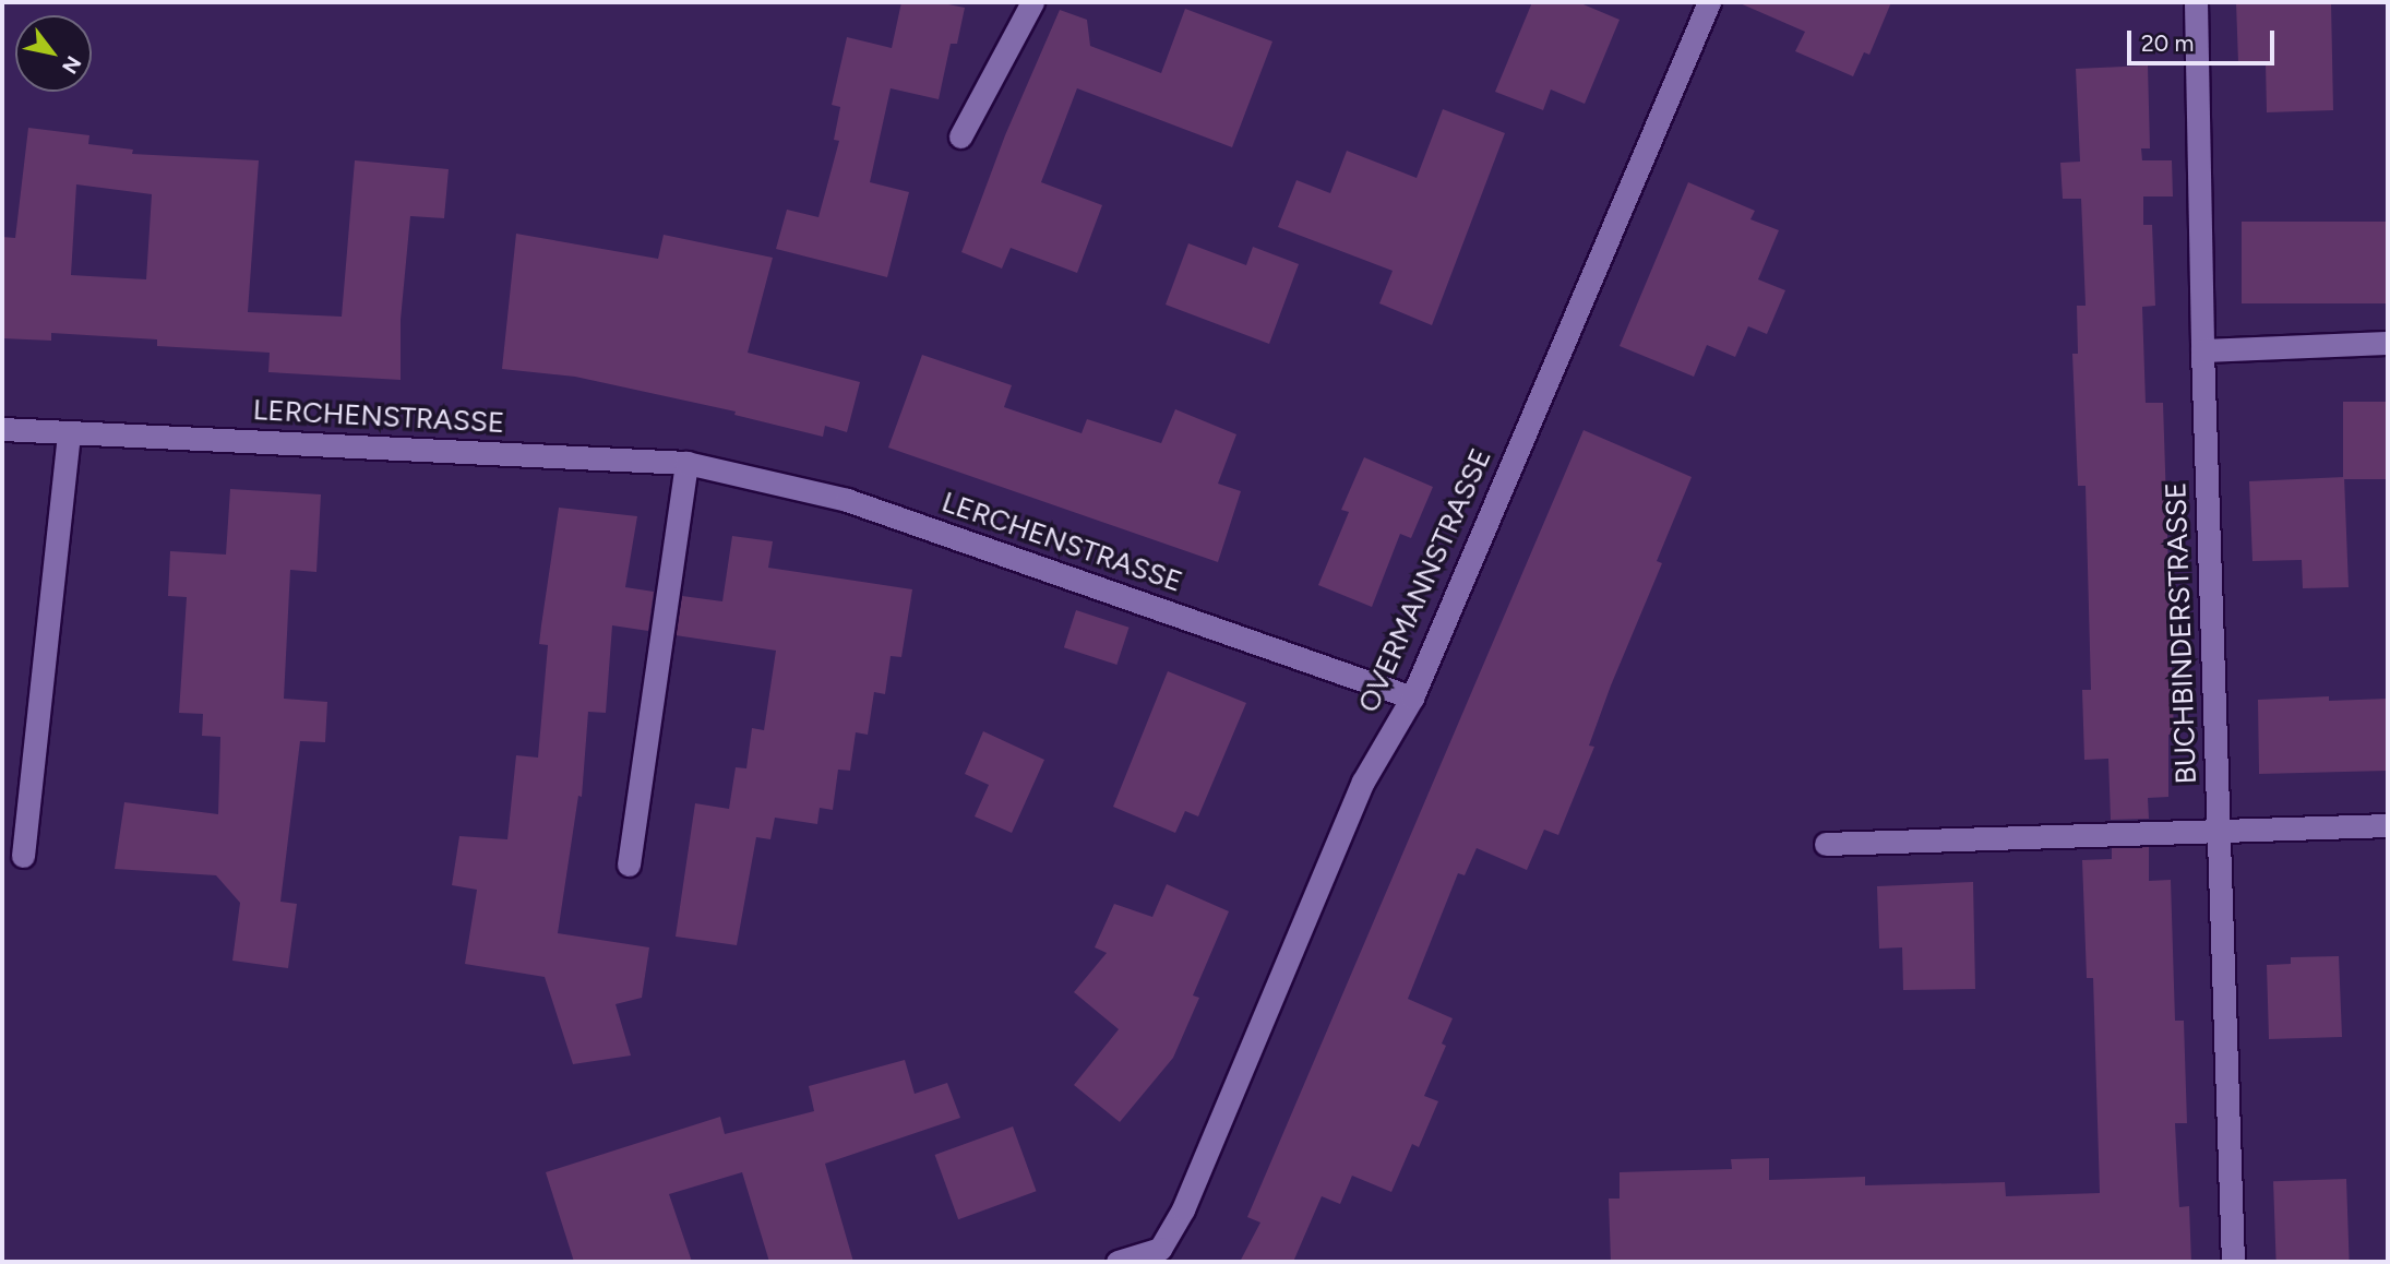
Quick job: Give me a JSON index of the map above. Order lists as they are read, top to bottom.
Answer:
{
  "streets": {
    "street": ["LERCHENSTRASSE", "OVERMANNSTRASSE", "BUCHBINDERSTRASSE"]
  },
  "crossings": [
    ["LERCHENSTRASSE", "OVERMANNSTRASSE"]
  ],
  "scale_bar": "20 m",
  "north": "bottom right"
}
